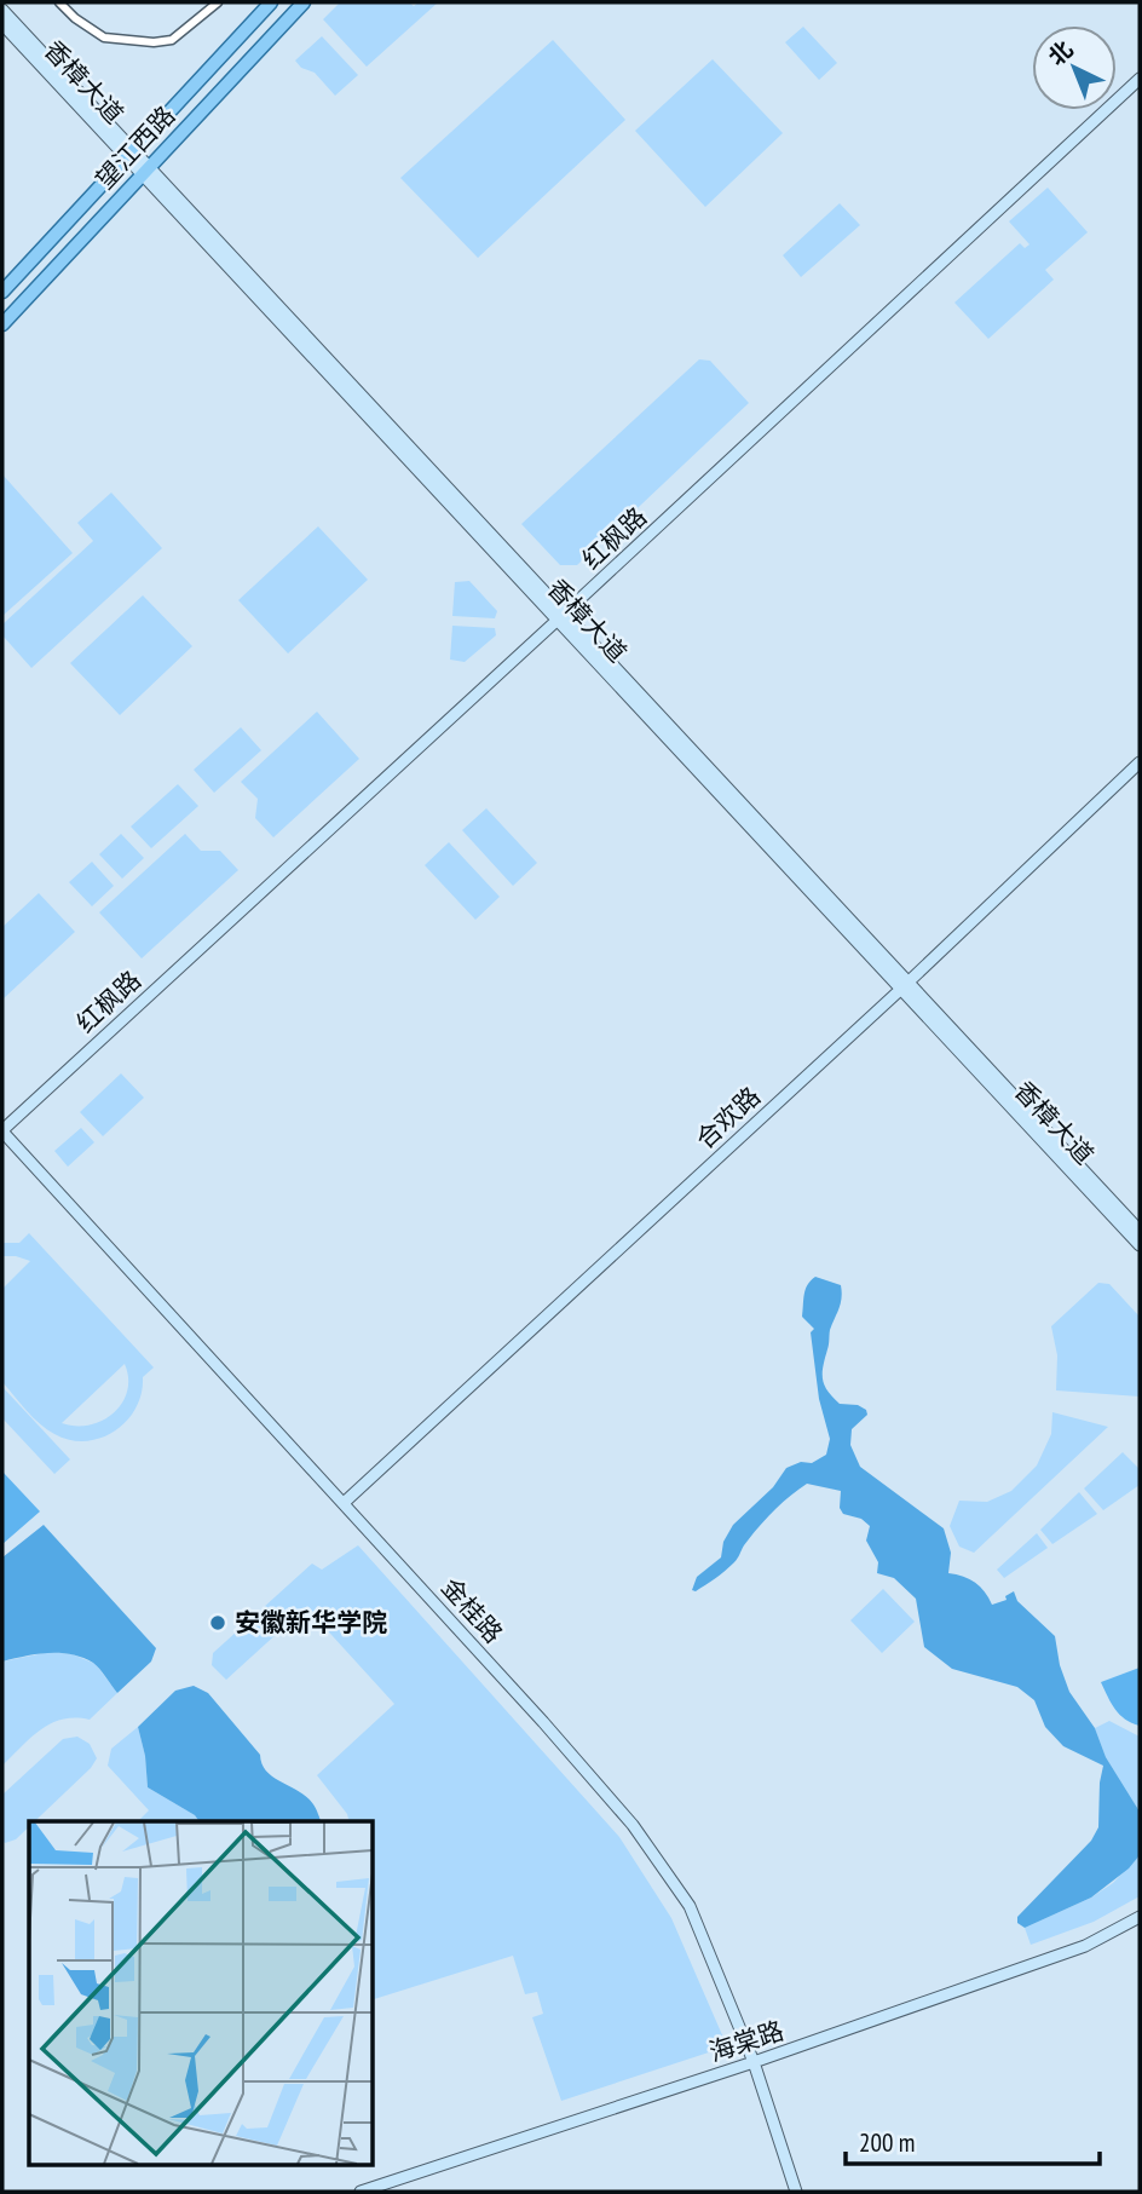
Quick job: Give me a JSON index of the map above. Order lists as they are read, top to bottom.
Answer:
{
  "streets": {
    "main road": ["望江西路"],
    "street": [
      "香樟大道",
      "红枫路",
      "合欢路",
      "金桂路",
      "海棠路"
    ]
  },
  "crossings": [
    ["香樟大道", "望江西路"],
    ["香樟大道", "红枫路"],
    ["香樟大道", "合欢路"],
    ["红枫路", "金桂路"],
    ["合欢路", "金桂路"],
    ["金桂路", "海棠路"]
  ],
  "places": ["安徽新华学院"],
  "scale_bar": "200 m",
  "north": "top left"
}
